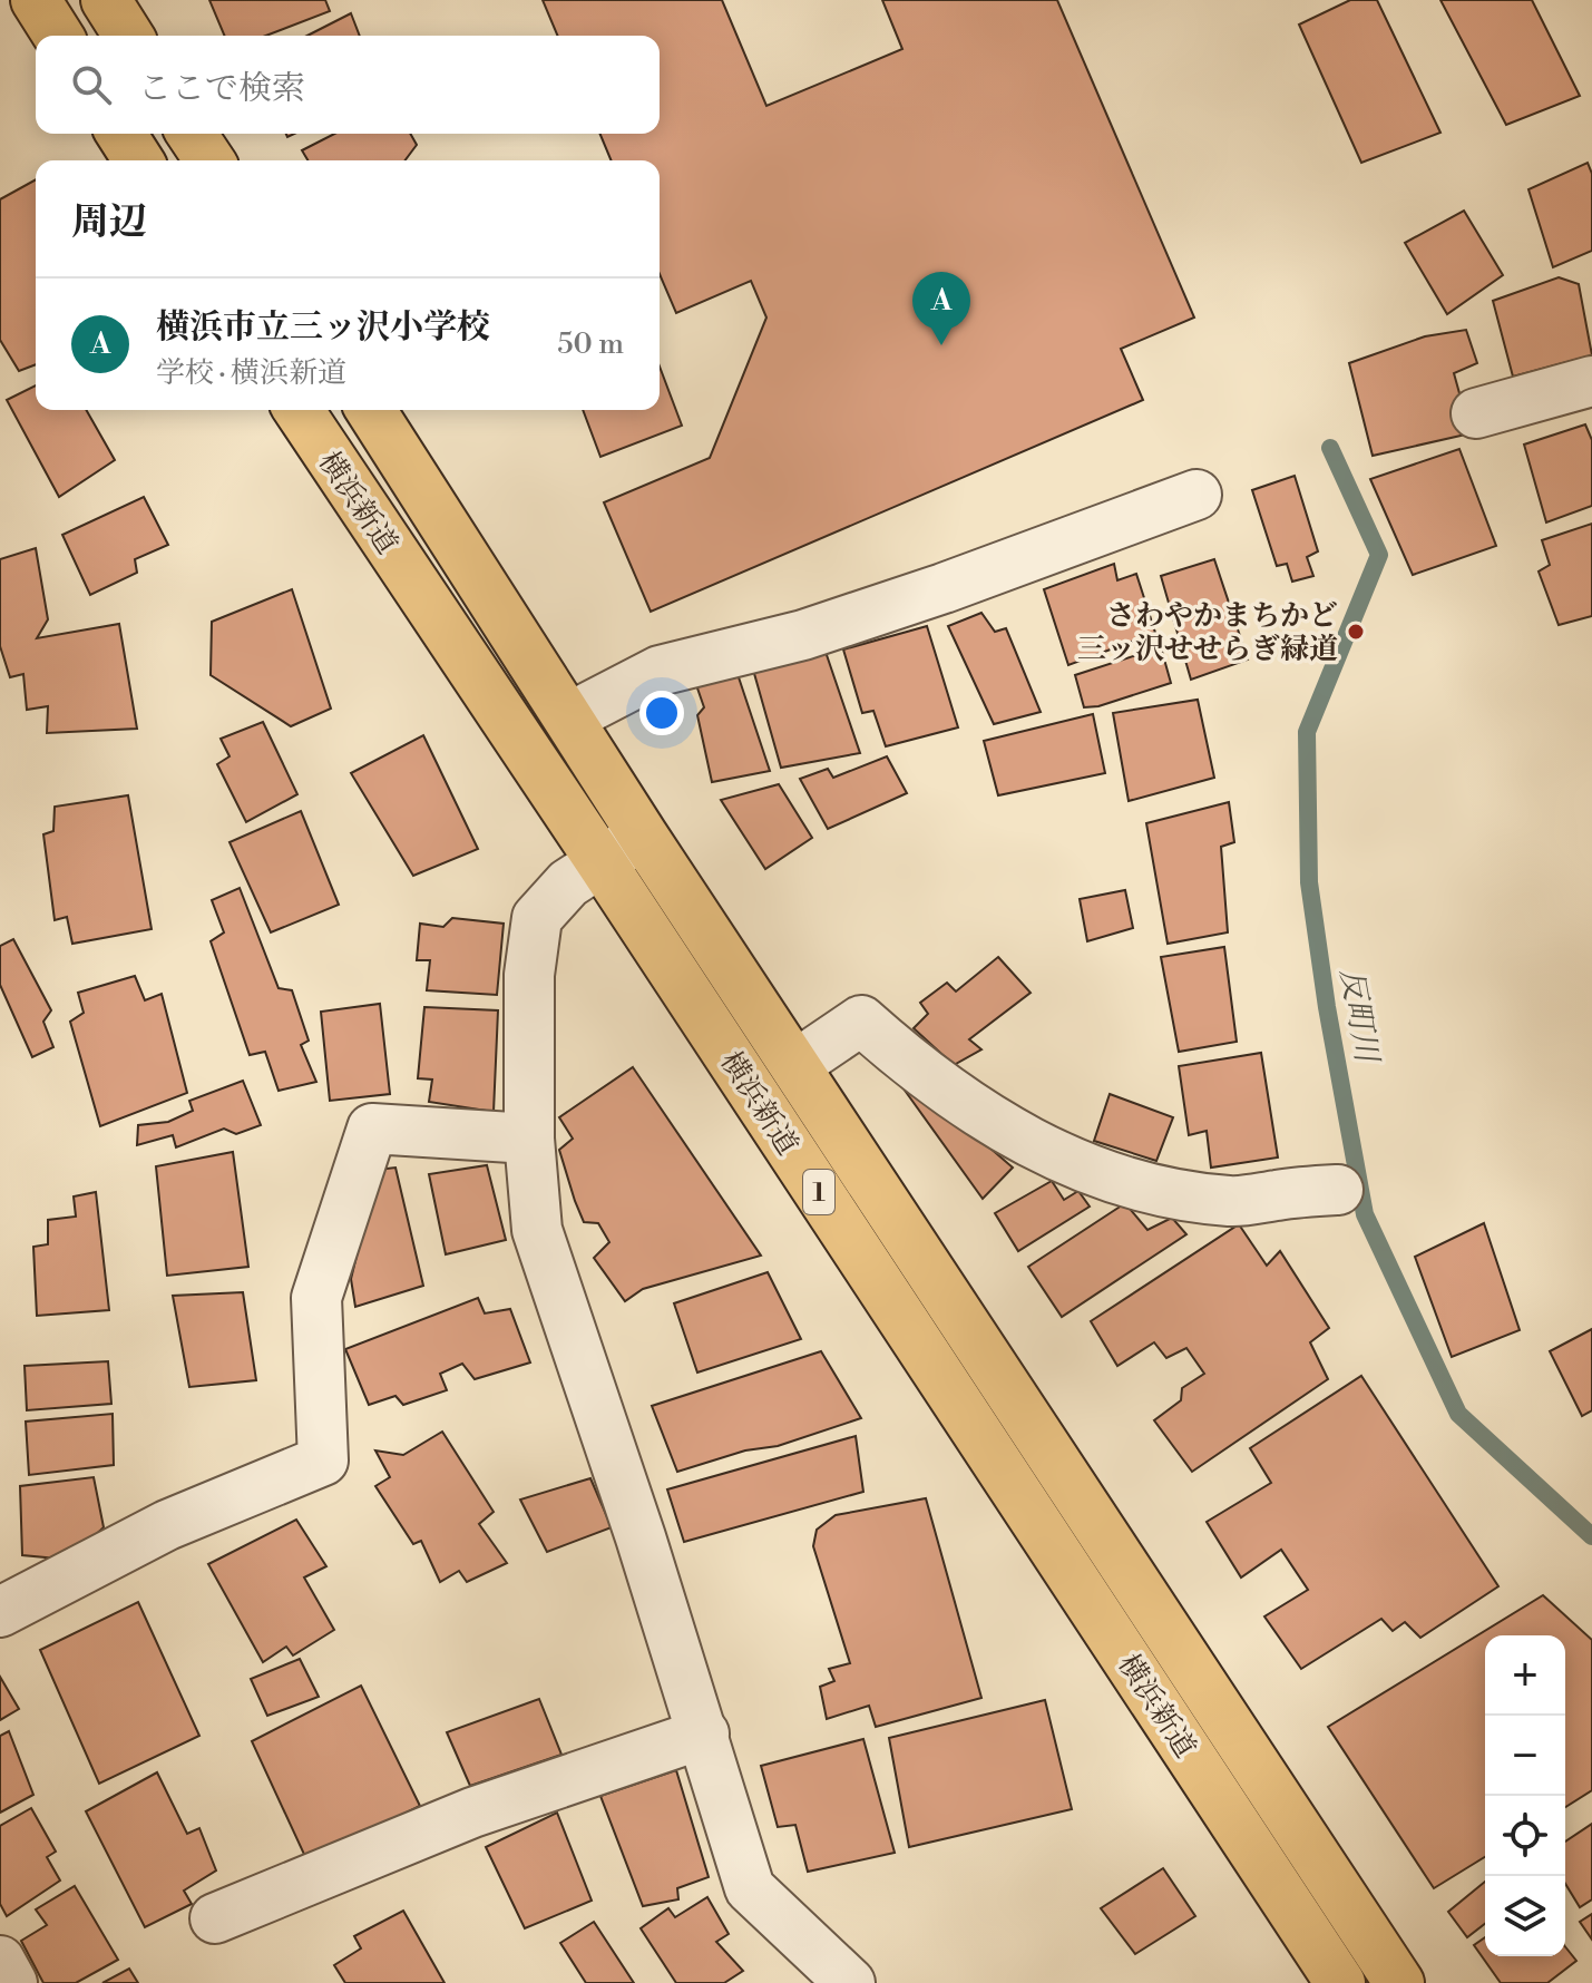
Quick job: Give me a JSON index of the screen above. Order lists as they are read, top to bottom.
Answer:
{
  "streets": {
    "highway": ["横浜新道", "1"]
  },
  "water": ["反町川"],
  "places": ["さわやかまちかど 三ッ沢せせらぎ緑道"],
  "page": {
    "search": "ここで検索",
    "heading": "周辺",
    "pins": "A",
    "list": [
      {
        "mark": "A",
        "name": "横浜市立三ッ沢小学校",
        "note": "学校 · 横浜新道",
        "value": "50 m"
      }
    ],
    "map_buttons": ["+", "−"]
  }
}
